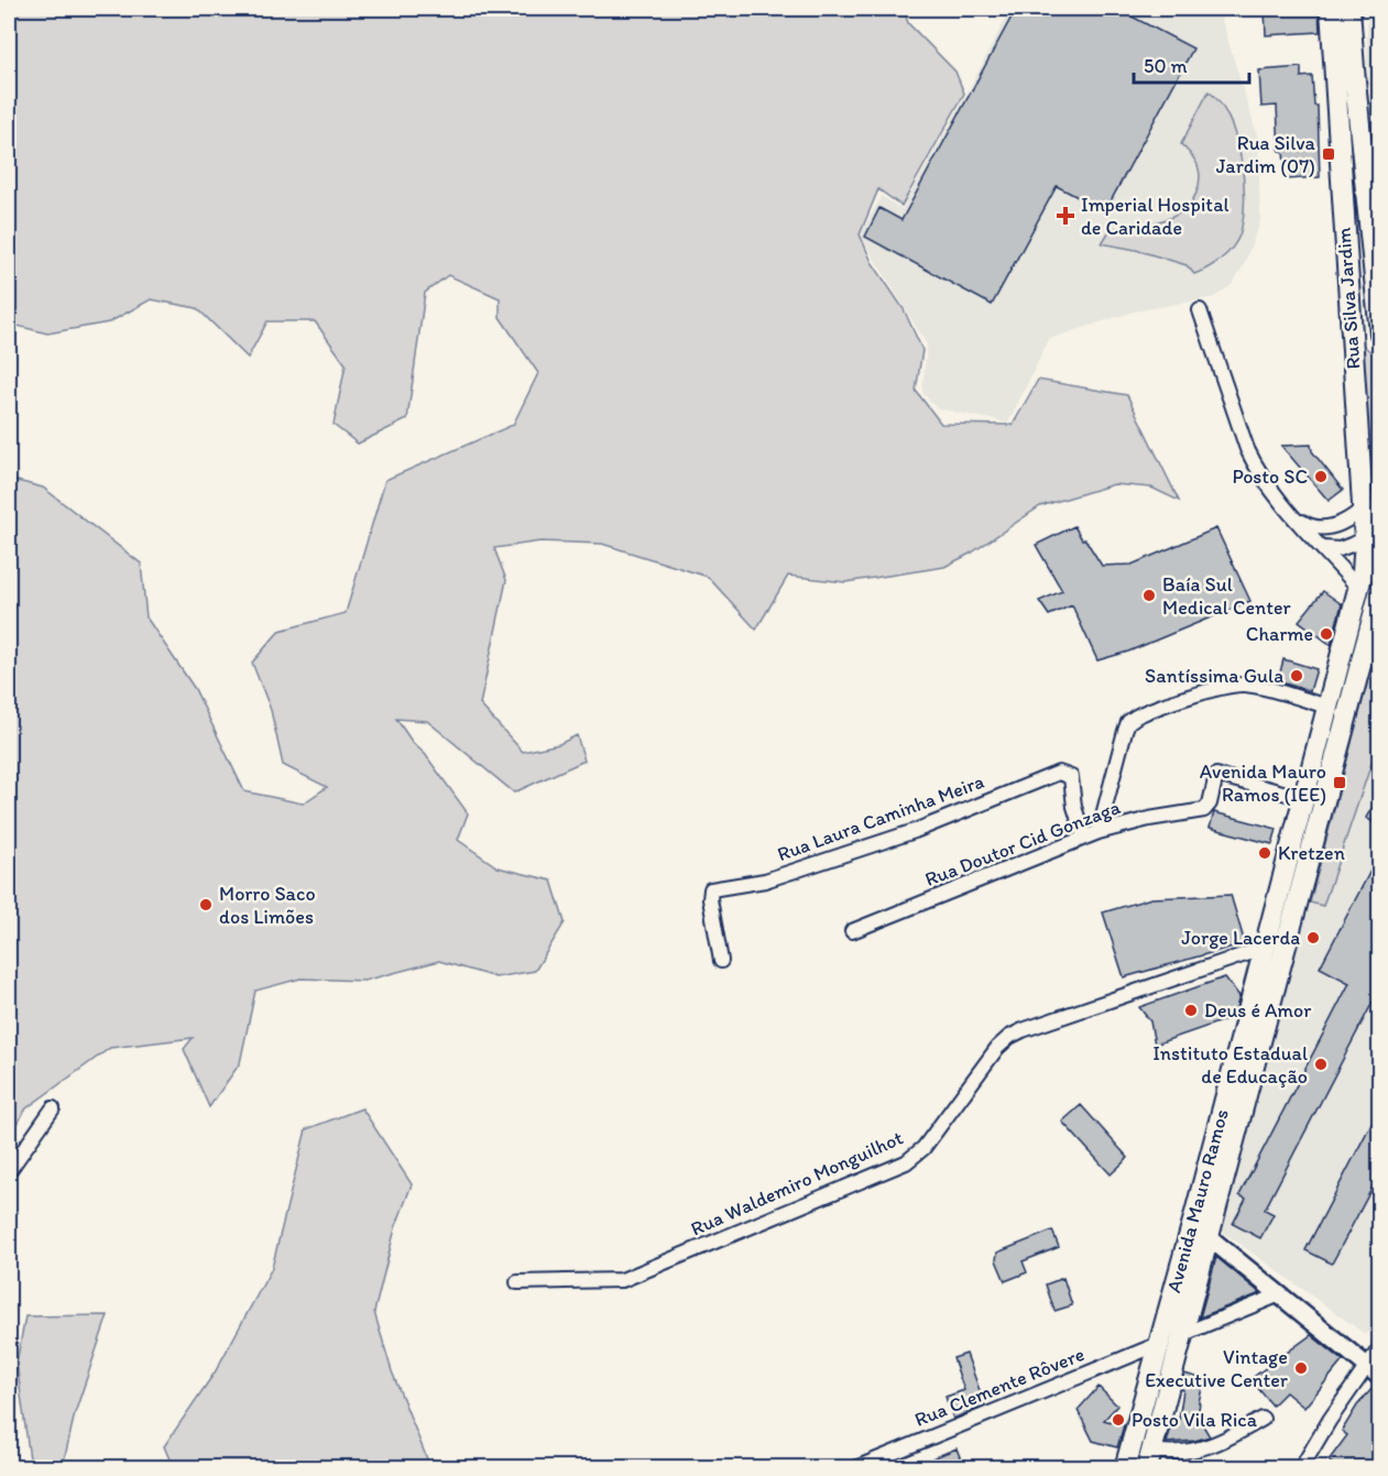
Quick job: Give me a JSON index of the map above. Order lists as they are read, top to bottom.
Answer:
{
  "streets": {
    "main road": ["Rua Silva Jardim", "Avenida Mauro Ramos"],
    "street": [
      "Rua Laura Caminha Meira",
      "Rua Doutor Cid Gonzaga",
      "Rua Waldemiro Monguilhot",
      "Rua Clemente Rôvere"
    ]
  },
  "crossings": [
    ["Rua Silva Jardim", "Avenida Mauro Ramos"],
    ["Rua Laura Caminha Meira", "Rua Doutor Cid Gonzaga"],
    ["Rua Doutor Cid Gonzaga", "Avenida Mauro Ramos"],
    ["Rua Waldemiro Monguilhot", "Avenida Mauro Ramos"],
    ["Avenida Mauro Ramos", "Rua Clemente Rôvere"]
  ],
  "places": {
    "transit": ["Rua Silva Jardim (07)", "Avenida Mauro Ramos (IEE)"],
    "health": ["Imperial Hospital de Caridade"],
    "other": [
      "Posto SC",
      "Baía Sul Medical Center",
      "Charme",
      "Santíssima Gula",
      "Kretzen",
      "Morro Saco dos Limões",
      "Jorge Lacerda",
      "Deus é Amor",
      "Instituto Estadual de Educação",
      "Vintage Executive Center",
      "Posto Vila Rica"
    ]
  },
  "scale_bar": "50 m"
}
